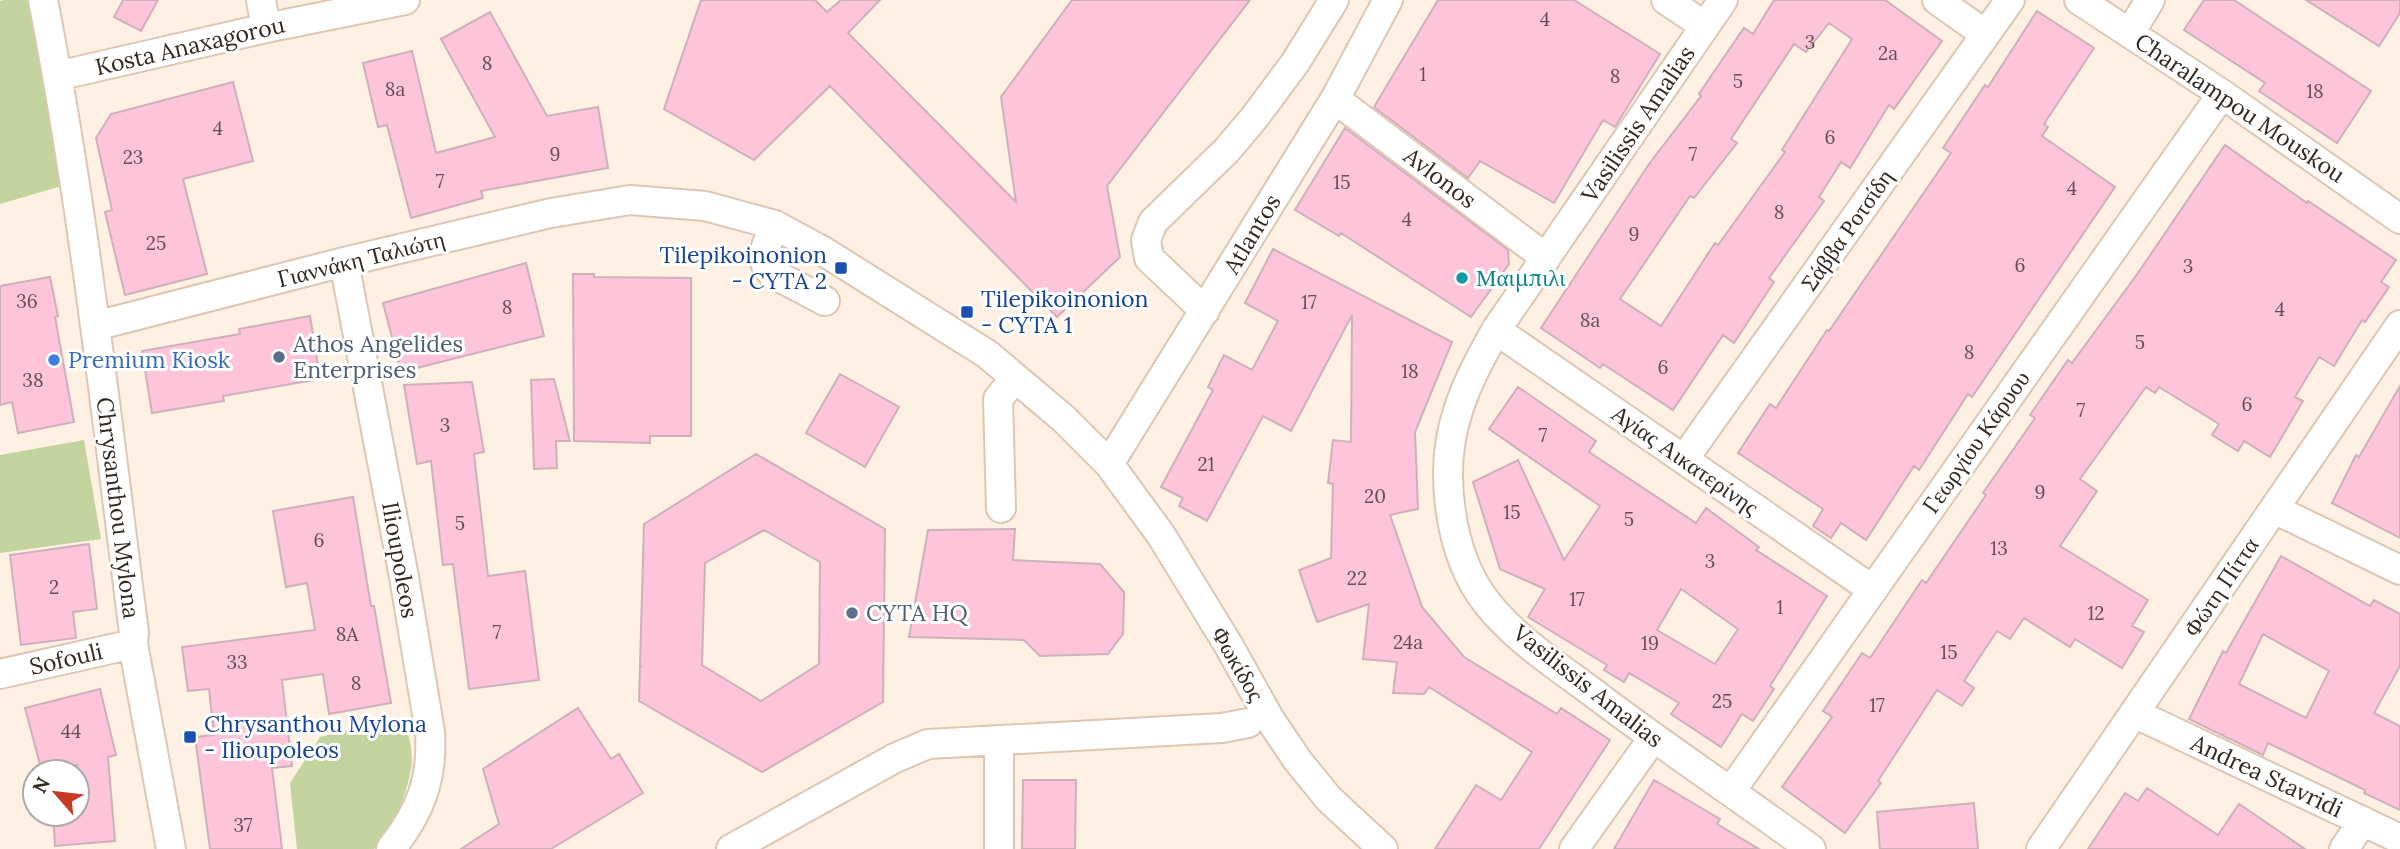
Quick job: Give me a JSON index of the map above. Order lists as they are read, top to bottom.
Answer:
{
  "streets": {
    "street": [
      "Kosta Anaxagorou",
      "Charalampou Mouskou",
      "Vasilissis Amalias",
      "Avlonos",
      "Σάββα Ροτσίδη",
      "Atlantos",
      "Γιαννάκη Ταλιώτη",
      "Γεωργίου Κάρυου",
      "Αγίας Αικατερίνης",
      "Chrysanthou Mylona",
      "Ilioupoleos",
      "Φώτη Πίττα",
      "Sofouli",
      "Φωκίδος",
      "Andrea Stavridi"
    ]
  },
  "crossings": [
    ["Kosta Anaxagorou", "Chrysanthou Mylona"],
    ["Charalampou Mouskou", "Γεωργίου Κάρυου"],
    ["Vasilissis Amalias", "Avlonos"],
    ["Vasilissis Amalias", "Γεωργίου Κάρυου"],
    ["Vasilissis Amalias", "Αγίας Αικατερίνης"],
    ["Avlonos", "Atlantos"],
    ["Σάββα Ροτσίδη", "Αγίας Αικατερίνης"],
    ["Atlantos", "Φωκίδος"],
    ["Γιαννάκη Ταλιώτη", "Chrysanthou Mylona"],
    ["Γιαννάκη Ταλιώτη", "Ilioupoleos"],
    ["Γιαννάκη Ταλιώτη", "Φωκίδος"],
    ["Γεωργίου Κάρυου", "Αγίας Αικατερίνης"],
    ["Chrysanthou Mylona", "Sofouli"],
    ["Φώτη Πίττα", "Andrea Stavridi"]
  ],
  "places": {
    "transit": ["Tilepikoinonion - CYTA 2", "Tilepikoinonion - CYTA 1", "Chrysanthou Mylona - Ilioupoleos"],
    "other": [
      "Μαιμπιλι",
      "Athos Angelides Enterprises",
      "Premium Kiosk",
      "CYTA HQ"
    ]
  },
  "house_numbers": [
    "4",
    "3",
    "2a",
    "8",
    "1",
    "8",
    "5",
    "8a",
    "18",
    "4",
    "6",
    "9",
    "7",
    "23",
    "7",
    "15",
    "4",
    "8",
    "4",
    "9",
    "25",
    "6",
    "3",
    "36",
    "17",
    "8",
    "4",
    "8a",
    "5",
    "8",
    "6",
    "18",
    "38",
    "6",
    "7",
    "3",
    "7",
    "21",
    "9",
    "20",
    "15",
    "5",
    "5",
    "6",
    "13",
    "3",
    "22",
    "2",
    "17",
    "1",
    "12",
    "7",
    "8A",
    "24a",
    "19",
    "15",
    "33",
    "8",
    "25",
    "17",
    "44",
    "37"
  ],
  "north": "top left"
}
